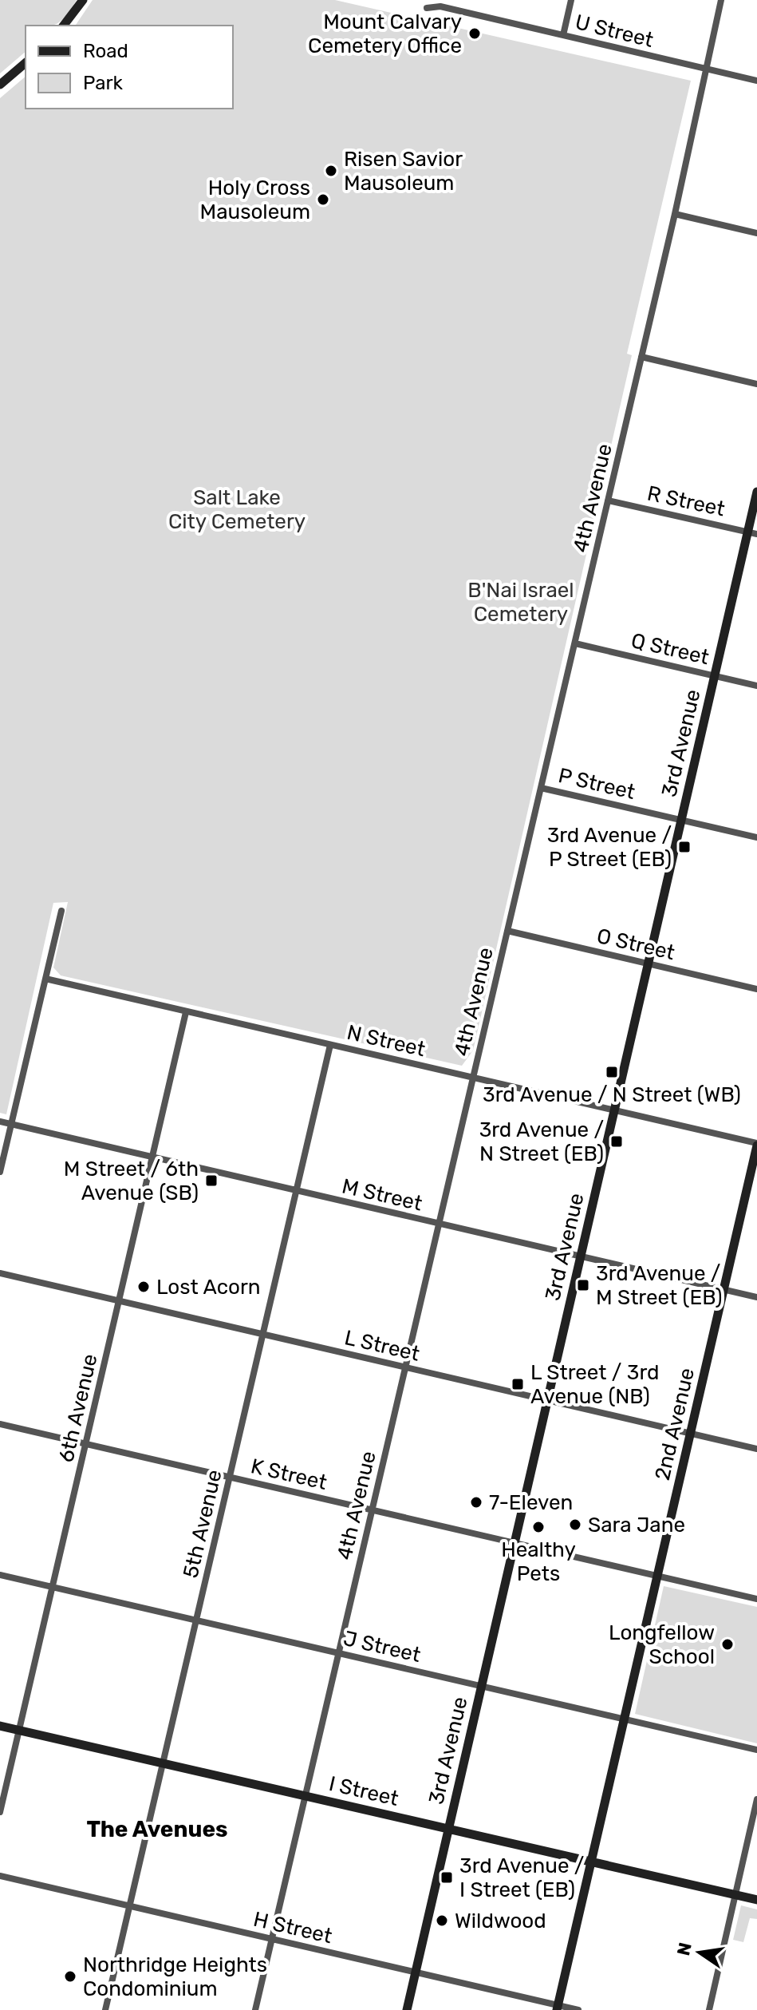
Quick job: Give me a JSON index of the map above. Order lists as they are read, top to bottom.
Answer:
{
  "streets": {
    "street": [
      "U Street",
      "4th Avenue",
      "R Street",
      "Q Street",
      "3rd Avenue",
      "P Street",
      "O Street",
      "N Street",
      "M Street",
      "L Street",
      "6th Avenue",
      "2nd Avenue",
      "K Street",
      "5th Avenue",
      "J Street",
      "I Street",
      "H Street"
    ]
  },
  "crossings": [
    ["U Street", "4th Avenue"],
    ["4th Avenue", "R Street"],
    ["4th Avenue", "Q Street"],
    ["4th Avenue", "P Street"],
    ["4th Avenue", "O Street"],
    ["4th Avenue", "N Street"],
    ["4th Avenue", "M Street"],
    ["4th Avenue", "L Street"],
    ["4th Avenue", "K Street"],
    ["4th Avenue", "J Street"],
    ["4th Avenue", "I Street"],
    ["4th Avenue", "H Street"],
    ["R Street", "3rd Avenue"],
    ["Q Street", "3rd Avenue"],
    ["3rd Avenue", "P Street"],
    ["3rd Avenue", "O Street"],
    ["3rd Avenue", "N Street"],
    ["3rd Avenue", "M Street"],
    ["3rd Avenue", "L Street"],
    ["3rd Avenue", "K Street"],
    ["3rd Avenue", "J Street"],
    ["3rd Avenue", "I Street"],
    ["3rd Avenue", "H Street"],
    ["N Street", "6th Avenue"],
    ["N Street", "2nd Avenue"],
    ["N Street", "5th Avenue"],
    ["M Street", "6th Avenue"],
    ["M Street", "2nd Avenue"],
    ["M Street", "5th Avenue"],
    ["L Street", "6th Avenue"],
    ["L Street", "2nd Avenue"],
    ["L Street", "5th Avenue"],
    ["6th Avenue", "K Street"],
    ["6th Avenue", "J Street"],
    ["6th Avenue", "I Street"],
    ["2nd Avenue", "K Street"],
    ["2nd Avenue", "J Street"],
    ["2nd Avenue", "I Street"],
    ["2nd Avenue", "H Street"],
    ["K Street", "5th Avenue"],
    ["5th Avenue", "J Street"],
    ["5th Avenue", "I Street"],
    ["5th Avenue", "H Street"]
  ],
  "districts": ["The Avenues"],
  "parks": ["Salt Lake City Cemetery", "B'Nai Israel Cemetery"],
  "places": {
    "other": [
      "Mount Calvary Cemetery Office",
      "Risen Savior Mausoleum",
      "Holy Cross Mausoleum",
      "Lost Acorn",
      "7-Eleven",
      "Sara Jane",
      "Healthy Pets",
      "Longfellow School",
      "Wildwood",
      "Northridge Heights Condominium"
    ],
    "transit": [
      "3rd Avenue / P Street (EB)",
      "3rd Avenue / N Street (WB)",
      "3rd Avenue / N Street (EB)",
      "M Street / 6th Avenue (SB)",
      "3rd Avenue / M Street (EB)",
      "L Street / 3rd Avenue (NB)",
      "3rd Avenue / I Street (EB)"
    ]
  },
  "legend": ["Road", "Park"],
  "north": "left"
}
